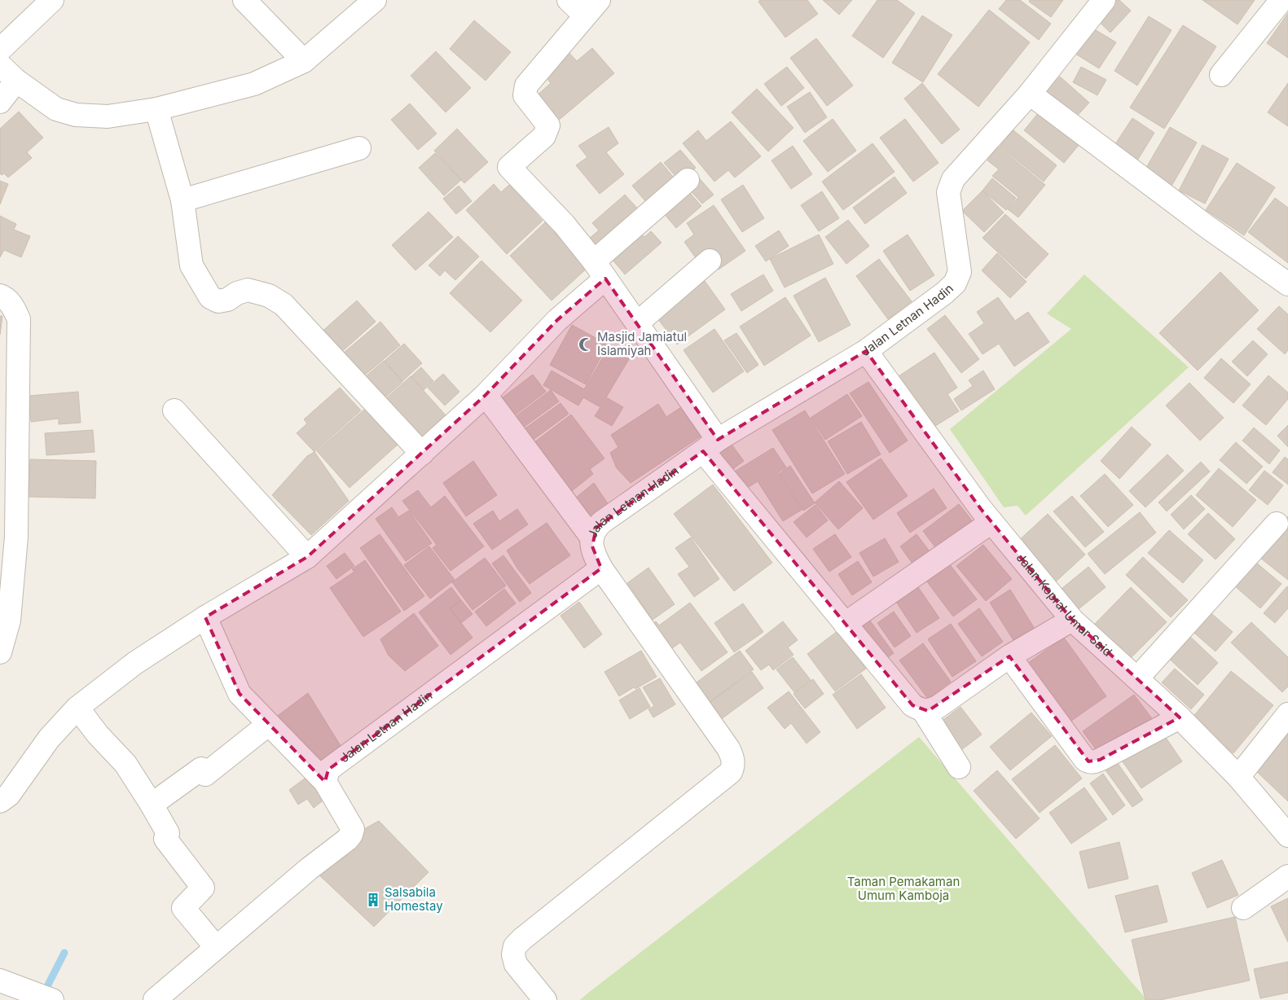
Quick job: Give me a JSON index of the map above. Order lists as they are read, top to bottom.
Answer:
{
  "streets": {
    "street": ["Jalan Letnan Hadin", "Jalan Kopral Umar Said"]
  },
  "crossings": [
    ["Jalan Letnan Hadin", "Jalan Kopral Umar Said"]
  ],
  "parks": ["Taman Pemakaman Umum Kamboja"],
  "places": {
    "mosque": ["Masjid Jamiatul Islamiyah"],
    "building": ["Salsabila Homestay"]
  }
}
